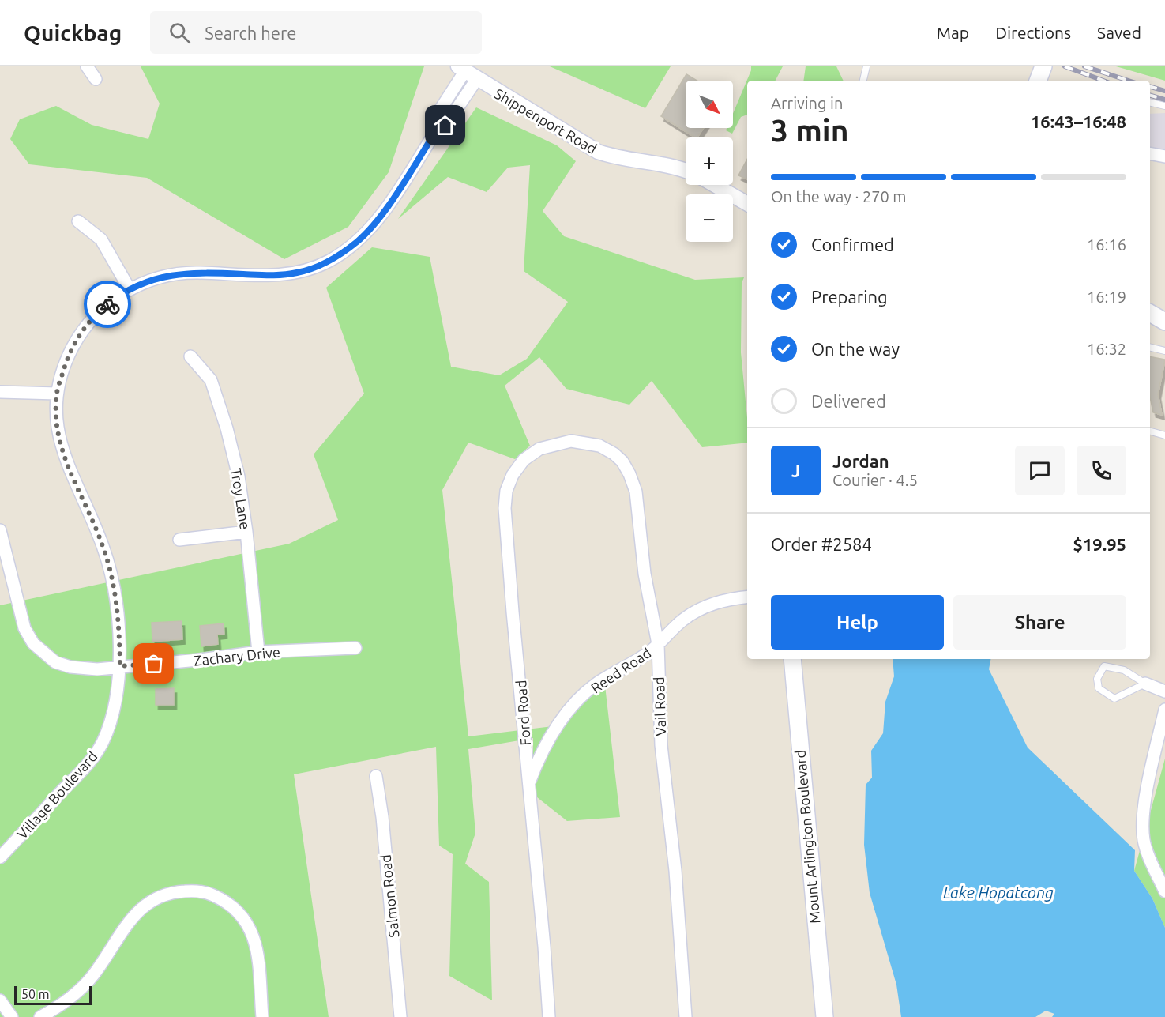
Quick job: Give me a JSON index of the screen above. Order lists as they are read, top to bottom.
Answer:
{
  "streets": {
    "main road": ["Mount Arlington Boulevard"],
    "street": [
      "Shippenport Road",
      "Troy Lane",
      "Zachary Drive",
      "Reed Road",
      "Vail Road",
      "Ford Road",
      "Village Boulevard",
      "Salmon Road"
    ]
  },
  "crossings": [
    ["Shippenport Road", "Village Boulevard"],
    ["Troy Lane", "Zachary Drive"],
    ["Zachary Drive", "Village Boulevard"],
    ["Reed Road", "Vail Road"],
    ["Reed Road", "Ford Road"],
    ["Vail Road", "Ford Road"]
  ],
  "water": ["Lake Hopatcong"],
  "scale_bar": "50 m",
  "north": "bottom right",
  "page": {
    "header": "Quickbag",
    "search": "Search here",
    "nav": ["Map", "Directions", "Saved"],
    "map_buttons": ["+", "−"],
    "heading": ["3 min", "Arriving in", "16:43–16:48"],
    "panel": [
      "Jordan",
      "Courier · 4.5",
      "Order #2584",
      "$19.95"
    ],
    "bar": "On the way · 270 m",
    "list": [
      ["Confirmed", "16:16"],
      ["Preparing", "16:19"],
      ["On the way", "16:32"],
      "Delivered"
    ],
    "round": "J",
    "buttons": ["Help", "Share"],
    "scale": "50 m"
  }
}
